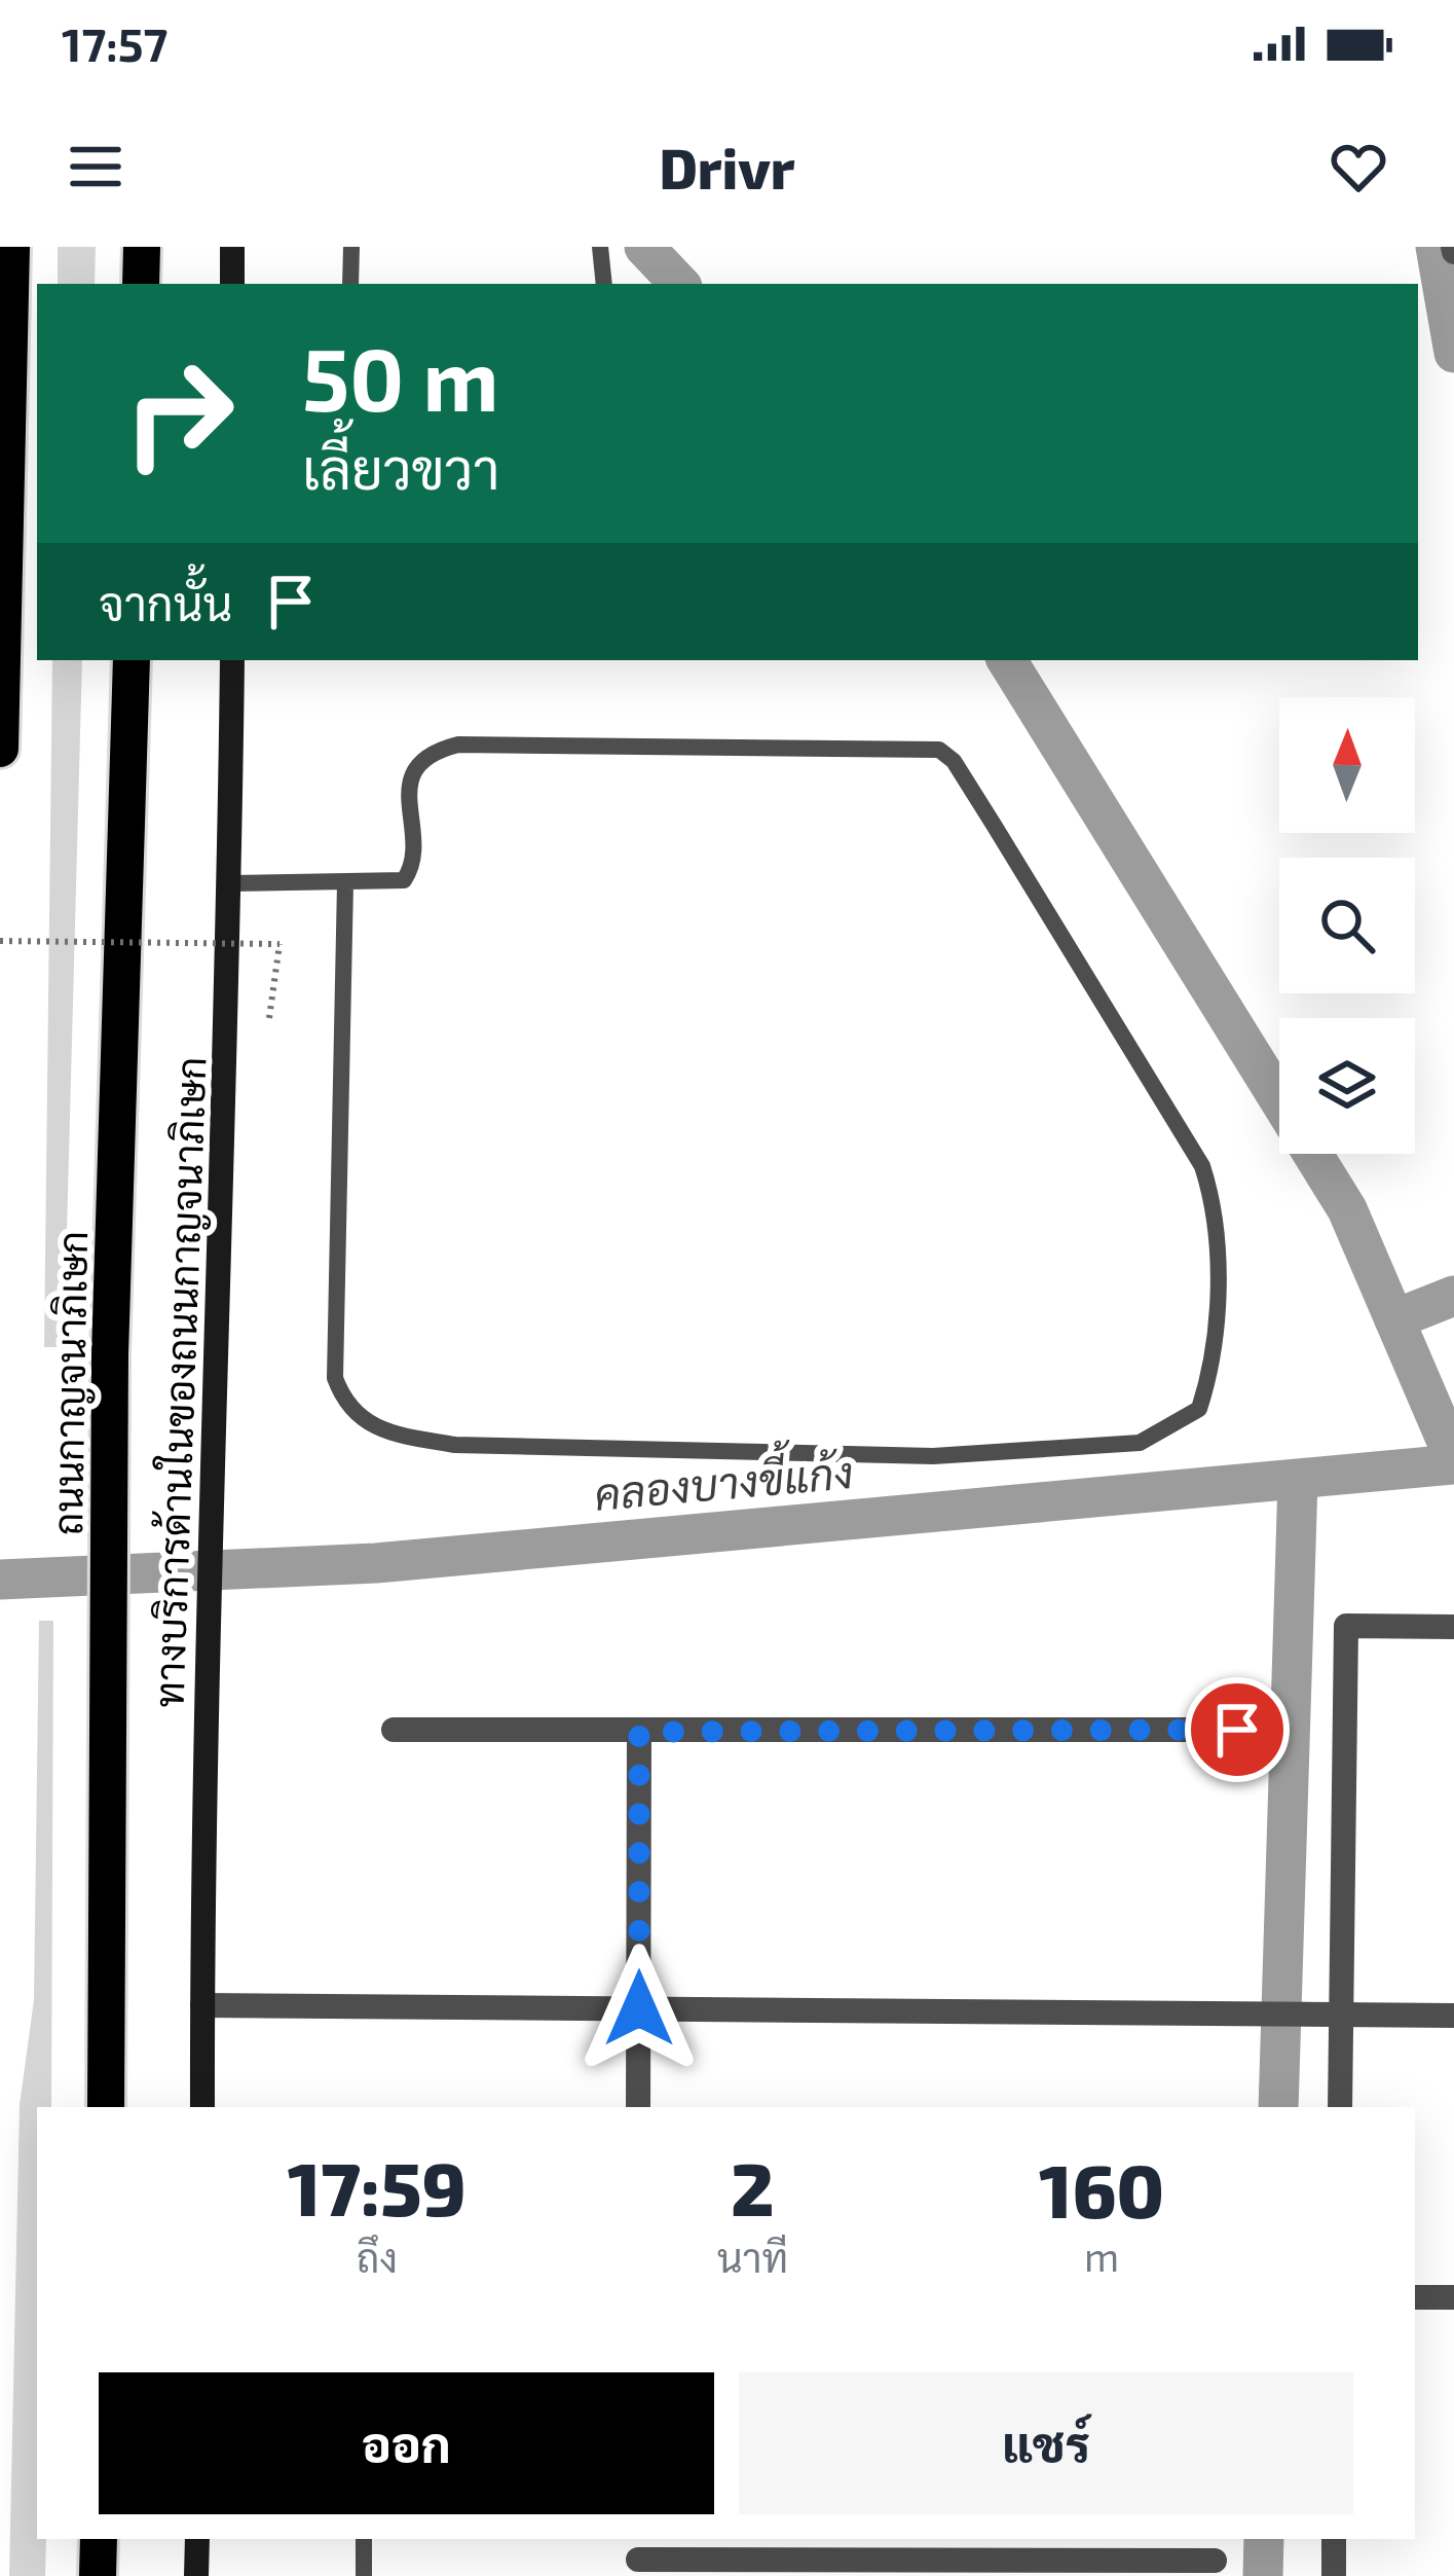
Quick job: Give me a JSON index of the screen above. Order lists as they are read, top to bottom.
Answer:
{
  "streets": {
    "highway": ["ถนนกาญจนาภิเษก"],
    "main road": ["ทางบริการด้านในของถนนกาญจนาภิเษก"]
  },
  "water": ["คลองบางขี้แก้ง"],
  "north": "top",
  "page": {
    "status": "17:57",
    "header": "Drivr",
    "turn": ["50 m", "เลี้ยวขวา"],
    "then": "จากนั้น",
    "eta": [
      "17:59",
      "ถึง",
      "2",
      "นาที",
      "160",
      "m"
    ],
    "buttons": ["ออก", "แชร์"]
  }
}
